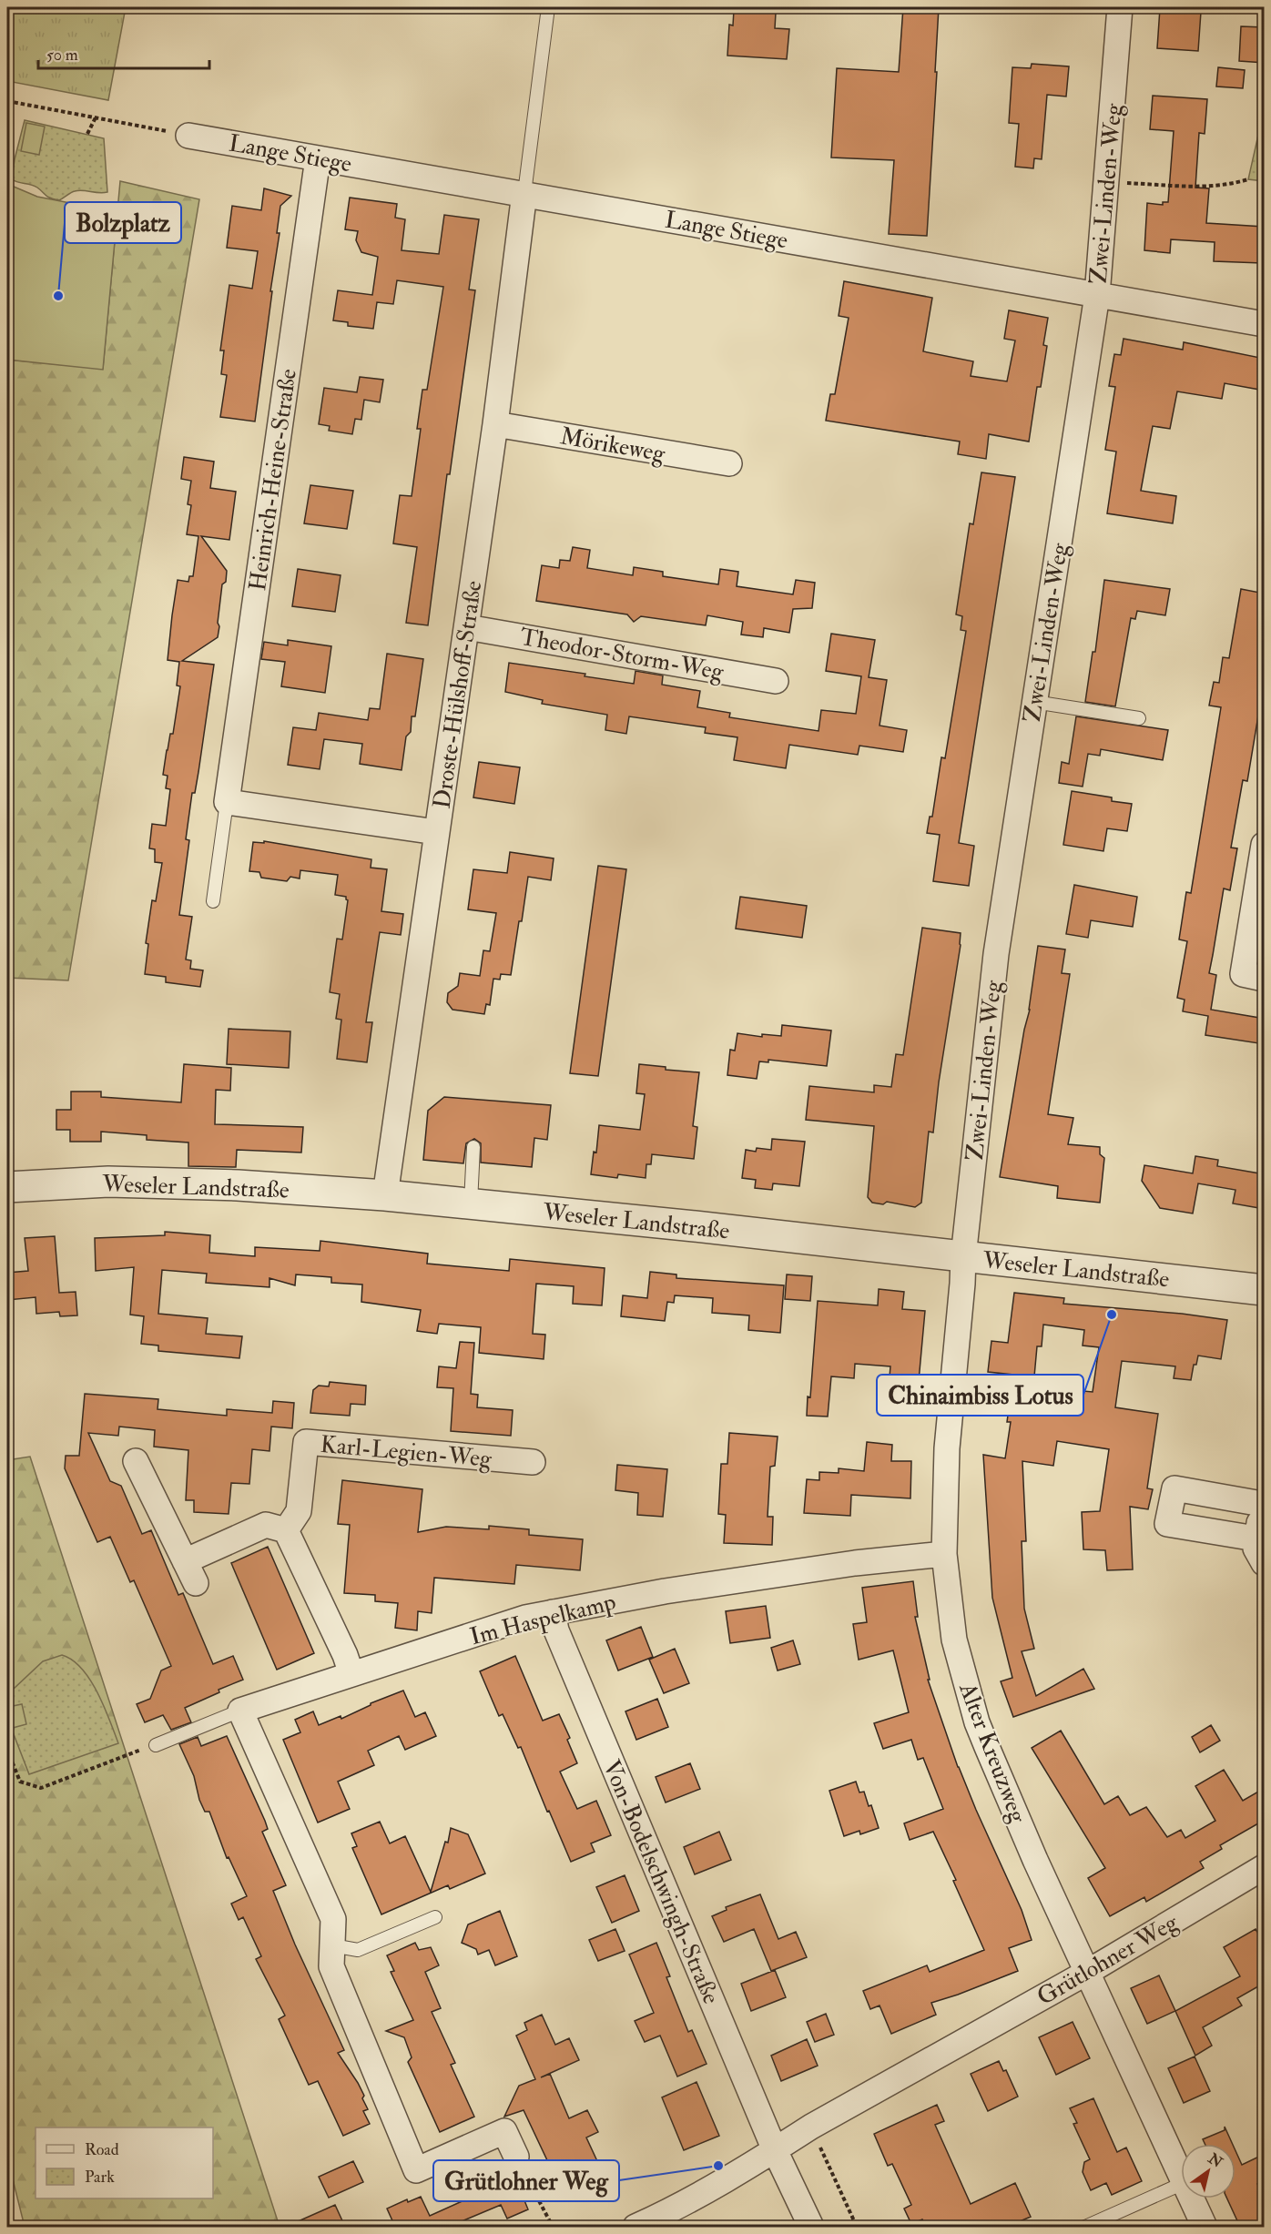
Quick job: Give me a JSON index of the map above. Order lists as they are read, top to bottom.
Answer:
{
  "streets": {
    "street": [
      "Lange Stiege",
      "Zwei-Linden-Weg",
      "Mörikeweg",
      "Heinrich-Heine-Straße",
      "Theodor-Storm-Weg",
      "Droste-Hülshoff-Straße",
      "Weseler Landstraße",
      "Karl-Legien-Weg",
      "Im Haspelkamp",
      "Alter Kreuzweg",
      "Von-Bodelschwingh-Straße",
      "Grütlohner Weg"
    ]
  },
  "crossings": [
    ["Lange Stiege", "Zwei-Linden-Weg"],
    ["Lange Stiege", "Heinrich-Heine-Straße"],
    ["Lange Stiege", "Droste-Hülshoff-Straße"],
    ["Zwei-Linden-Weg", "Weseler Landstraße"],
    ["Zwei-Linden-Weg", "Alter Kreuzweg"],
    ["Mörikeweg", "Droste-Hülshoff-Straße"],
    ["Theodor-Storm-Weg", "Droste-Hülshoff-Straße"],
    ["Droste-Hülshoff-Straße", "Weseler Landstraße"],
    ["Weseler Landstraße", "Alter Kreuzweg"],
    ["Im Haspelkamp", "Alter Kreuzweg"],
    ["Im Haspelkamp", "Von-Bodelschwingh-Straße"],
    ["Alter Kreuzweg", "Grütlohner Weg"],
    ["Von-Bodelschwingh-Straße", "Grütlohner Weg"]
  ],
  "places": ["Bolzplatz", "Chinaimbiss Lotus", "Grütlohner Weg"],
  "legend": ["Road", "Park"],
  "scale_bar": "50 m",
  "north": "top right"
}
